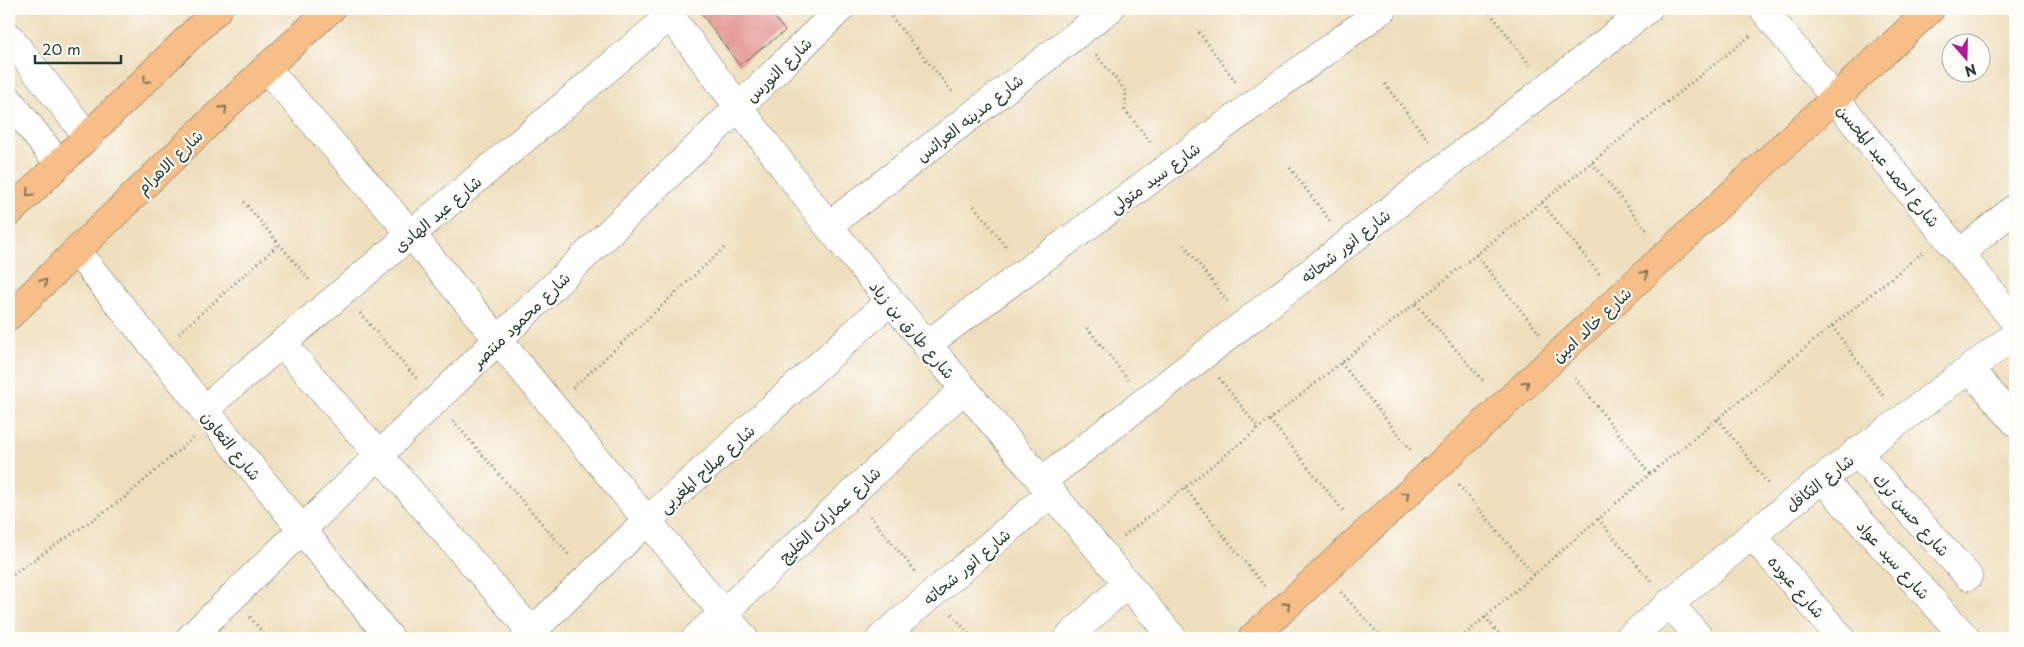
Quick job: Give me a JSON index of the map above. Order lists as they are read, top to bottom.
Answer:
{
  "streets": {
    "main road": ["شارع الاهرام", "شارع خالد امين"],
    "street": [
      "شارع النورس",
      "شارع مدينه العرائس",
      "شارع احمد عبد المحسن",
      "شارع سيد متولى",
      "شارع عبد الهادى",
      "شارع انور شحاته",
      "شارع محمود منتصر",
      "شارع طارق بن زياد",
      "شارع التعاون",
      "شارع صلاح المغربى",
      "شارع التكافل",
      "شارع عمارات الخليج",
      "شارع حسن ترك",
      "شارع سيد عواد",
      "شارع عبوده"
    ]
  },
  "crossings": [
    ["شارع النورس", "شارع محمود منتصر"],
    ["شارع النورس", "شارع طارق بن زياد"],
    ["شارع مدينه العرائس", "شارع طارق بن زياد"],
    ["شارع الاهرام", "شارع التعاون"],
    ["شارع احمد عبد المحسن", "شارع خالد امين"],
    ["شارع سيد متولى", "شارع طارق بن زياد"],
    ["شارع عبد الهادى", "شارع طارق بن زياد"],
    ["شارع عبد الهادى", "شارع التعاون"],
    ["شارع انور شحاته", "شارع طارق بن زياد"],
    ["شارع محمود منتصر", "شارع طارق بن زياد"],
    ["شارع محمود منتصر", "شارع التعاون"],
    ["شارع طارق بن زياد", "شارع صلاح المغربى"],
    ["شارع طارق بن زياد", "شارع عمارات الخليج"],
    ["شارع التكافل", "شارع حسن ترك"],
    ["شارع التكافل", "شارع سيد عواد"],
    ["شارع التكافل", "شارع عبوده"]
  ],
  "scale_bar": "20 m",
  "north": "bottom"
}
